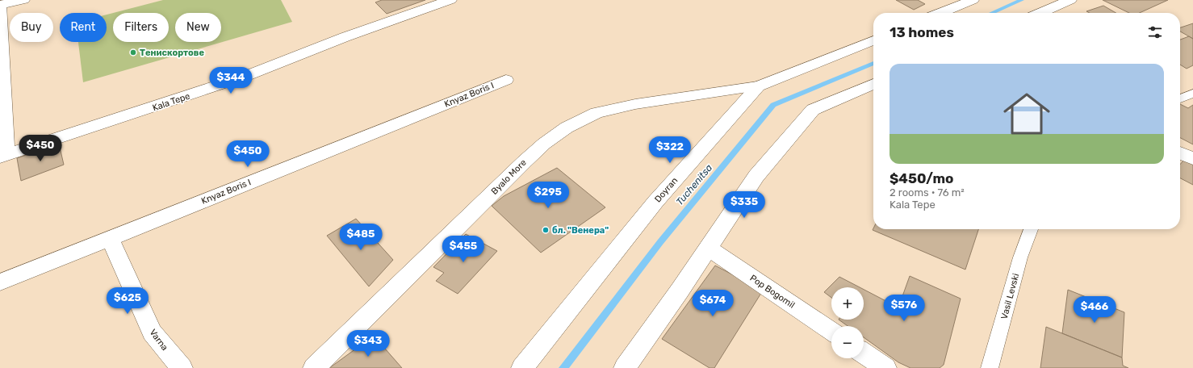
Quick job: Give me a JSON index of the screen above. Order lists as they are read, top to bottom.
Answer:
{
  "streets": {
    "street": [
      "Knyaz Boris I",
      "Kala Tepe",
      "Byalo More",
      "Doyran",
      "Pop Bogomil",
      "Vasil Levski",
      "Varna"
    ]
  },
  "crossings": [
    ["Knyaz Boris I", "Varna"],
    ["Byalo More", "Doyran"]
  ],
  "water": ["Tuchenitsa"],
  "places": ["Тенискортове", "бл. \"Венера\""],
  "page": {
    "chip": [
      "Buy",
      "Rent",
      "Filters",
      "New"
    ],
    "heading": "13 homes",
    "list": [
      {
        "name": "$450/mo",
        "note": "2 rooms · 76 m² · Kala Tepe"
      }
    ],
    "price": [
      "$344",
      "$450",
      "$322",
      "$450",
      "$295",
      "$335",
      "$485",
      "$455",
      "$625",
      "$674",
      "$576",
      "$466",
      "$343"
    ],
    "map_buttons": ["+", "−"]
  }
}
